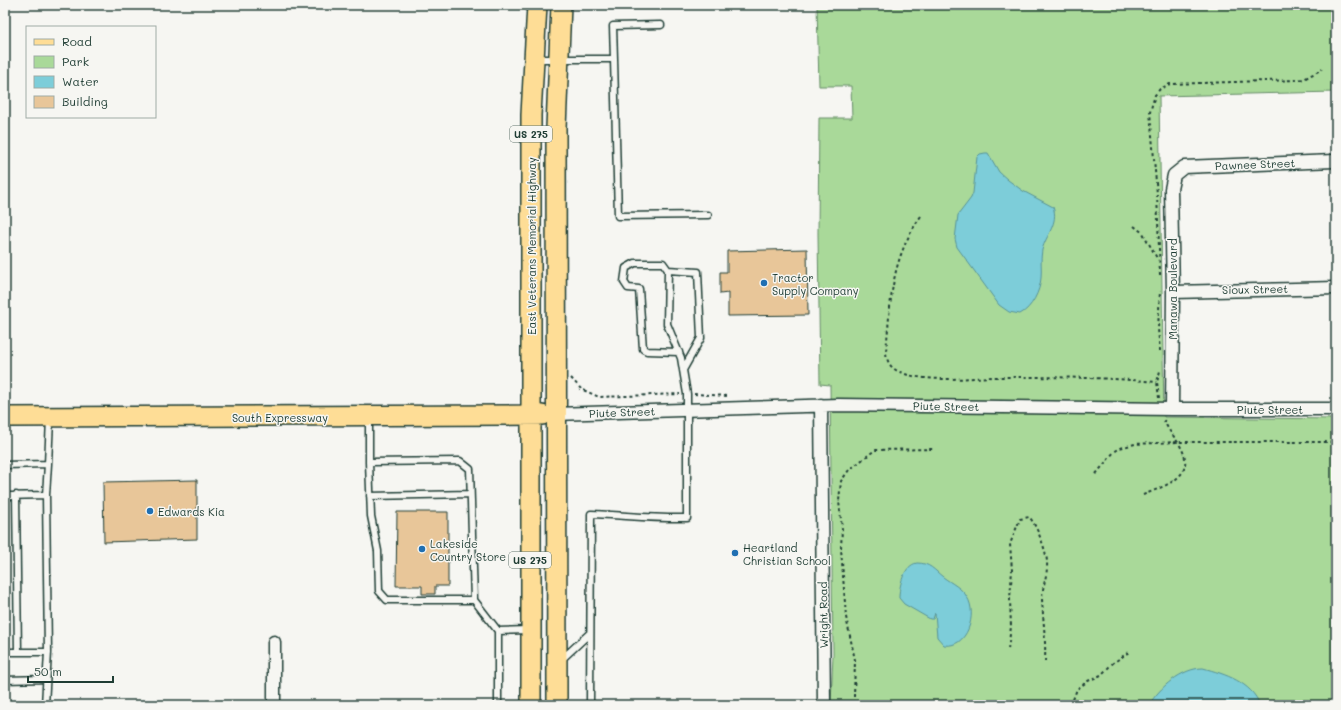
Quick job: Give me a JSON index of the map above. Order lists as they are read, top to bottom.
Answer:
{
  "streets": {
    "main road": ["US 275", "East Veterans Memorial Highway", "South Expressway"],
    "street": [
      "Pawnee Street",
      "Manawa Boulevard",
      "Sioux Street",
      "Piute Street",
      "Wright Road"
    ]
  },
  "crossings": [
    ["US 275", "East Veterans Memorial Highway"],
    ["US 275", "Piute Street"],
    ["US 275", "South Expressway"],
    ["Pawnee Street", "Manawa Boulevard"],
    ["East Veterans Memorial Highway", "South Expressway"],
    ["Manawa Boulevard", "Sioux Street"],
    ["Manawa Boulevard", "Piute Street"],
    ["Piute Street", "South Expressway"],
    ["Piute Street", "Wright Road"]
  ],
  "places": [
    "Tractor Supply Company",
    "Edwards Kia",
    "Lakeside Country Store",
    "Heartland Christian School"
  ],
  "legend": [
    "Road",
    "Park",
    "Water",
    "Building"
  ],
  "scale_bar": "50 m"
}
